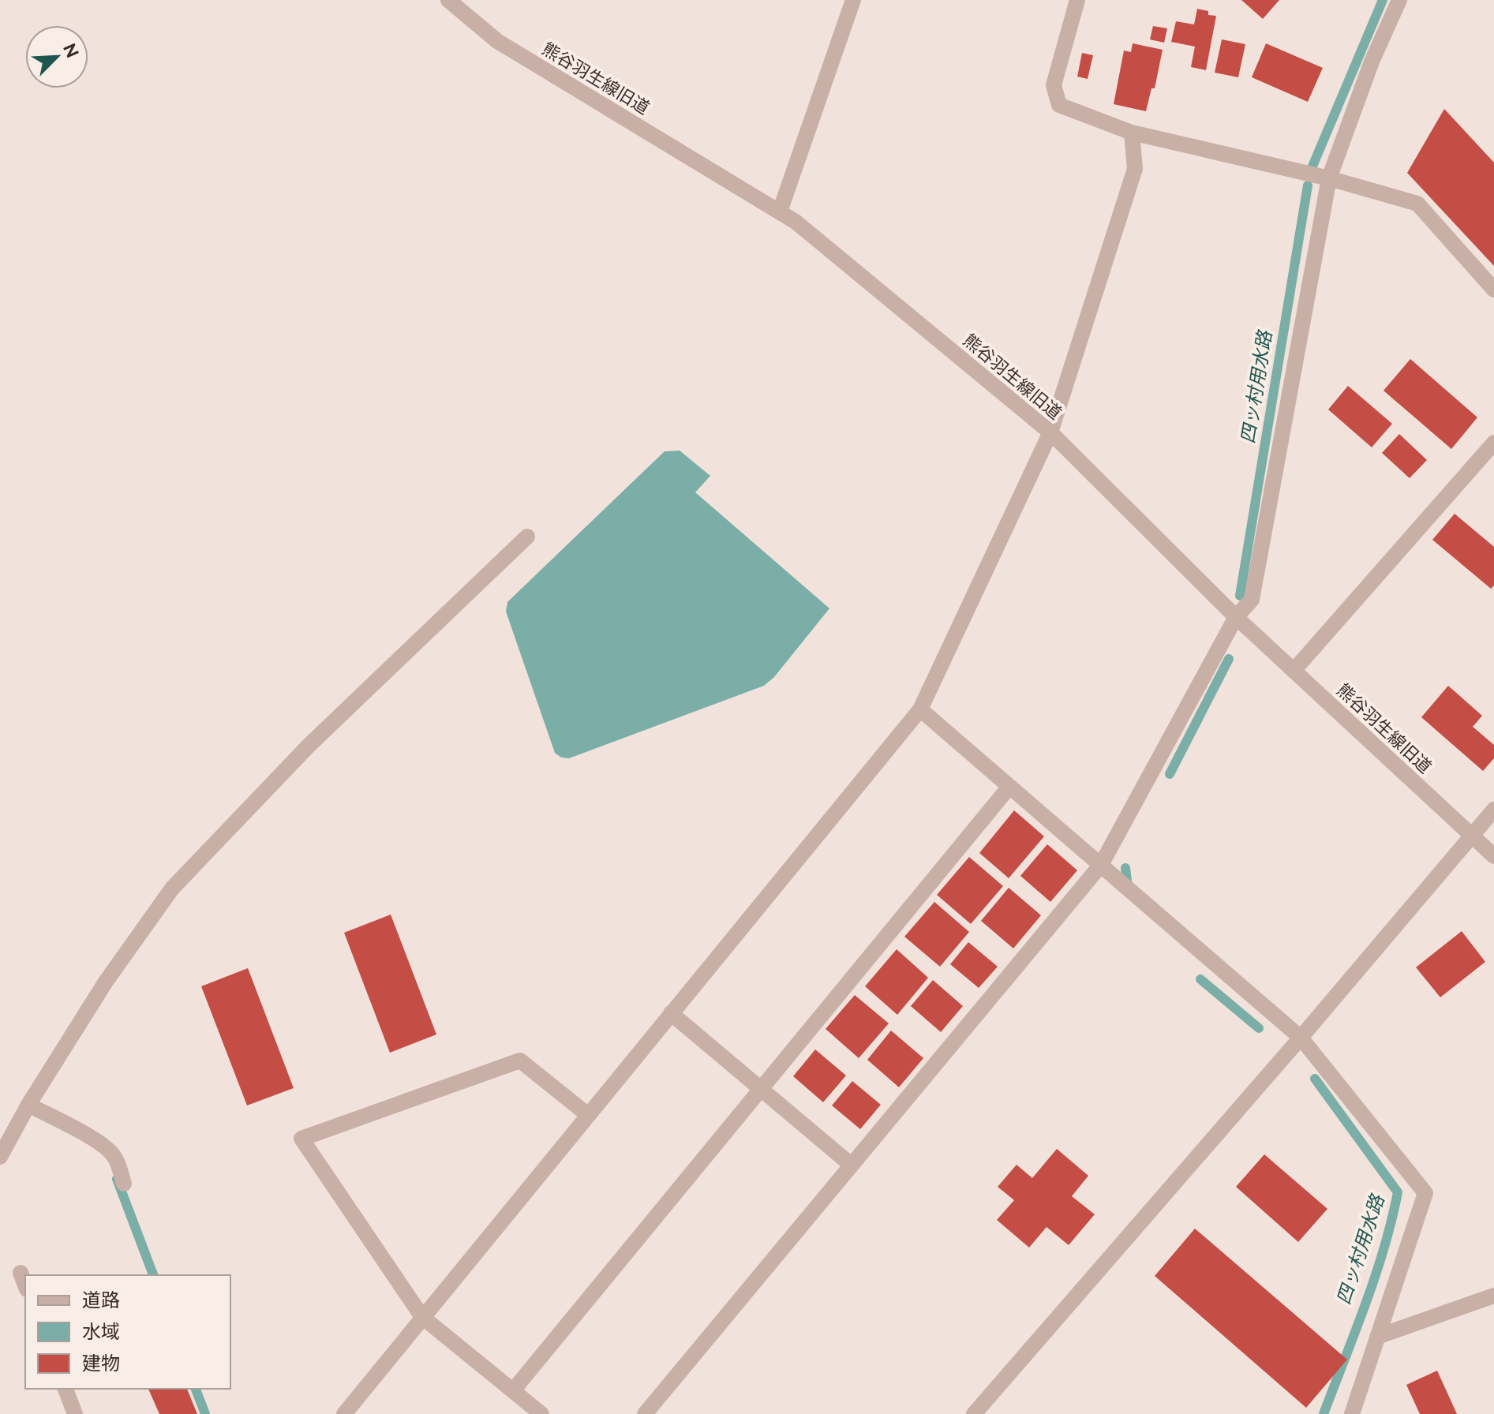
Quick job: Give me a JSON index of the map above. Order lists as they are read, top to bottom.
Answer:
{
  "streets": {
    "street": ["熊谷羽生線旧道"]
  },
  "water": ["四ッ村用水路"],
  "legend": ["道路", "水域", "建物"],
  "north": "top right"
}
